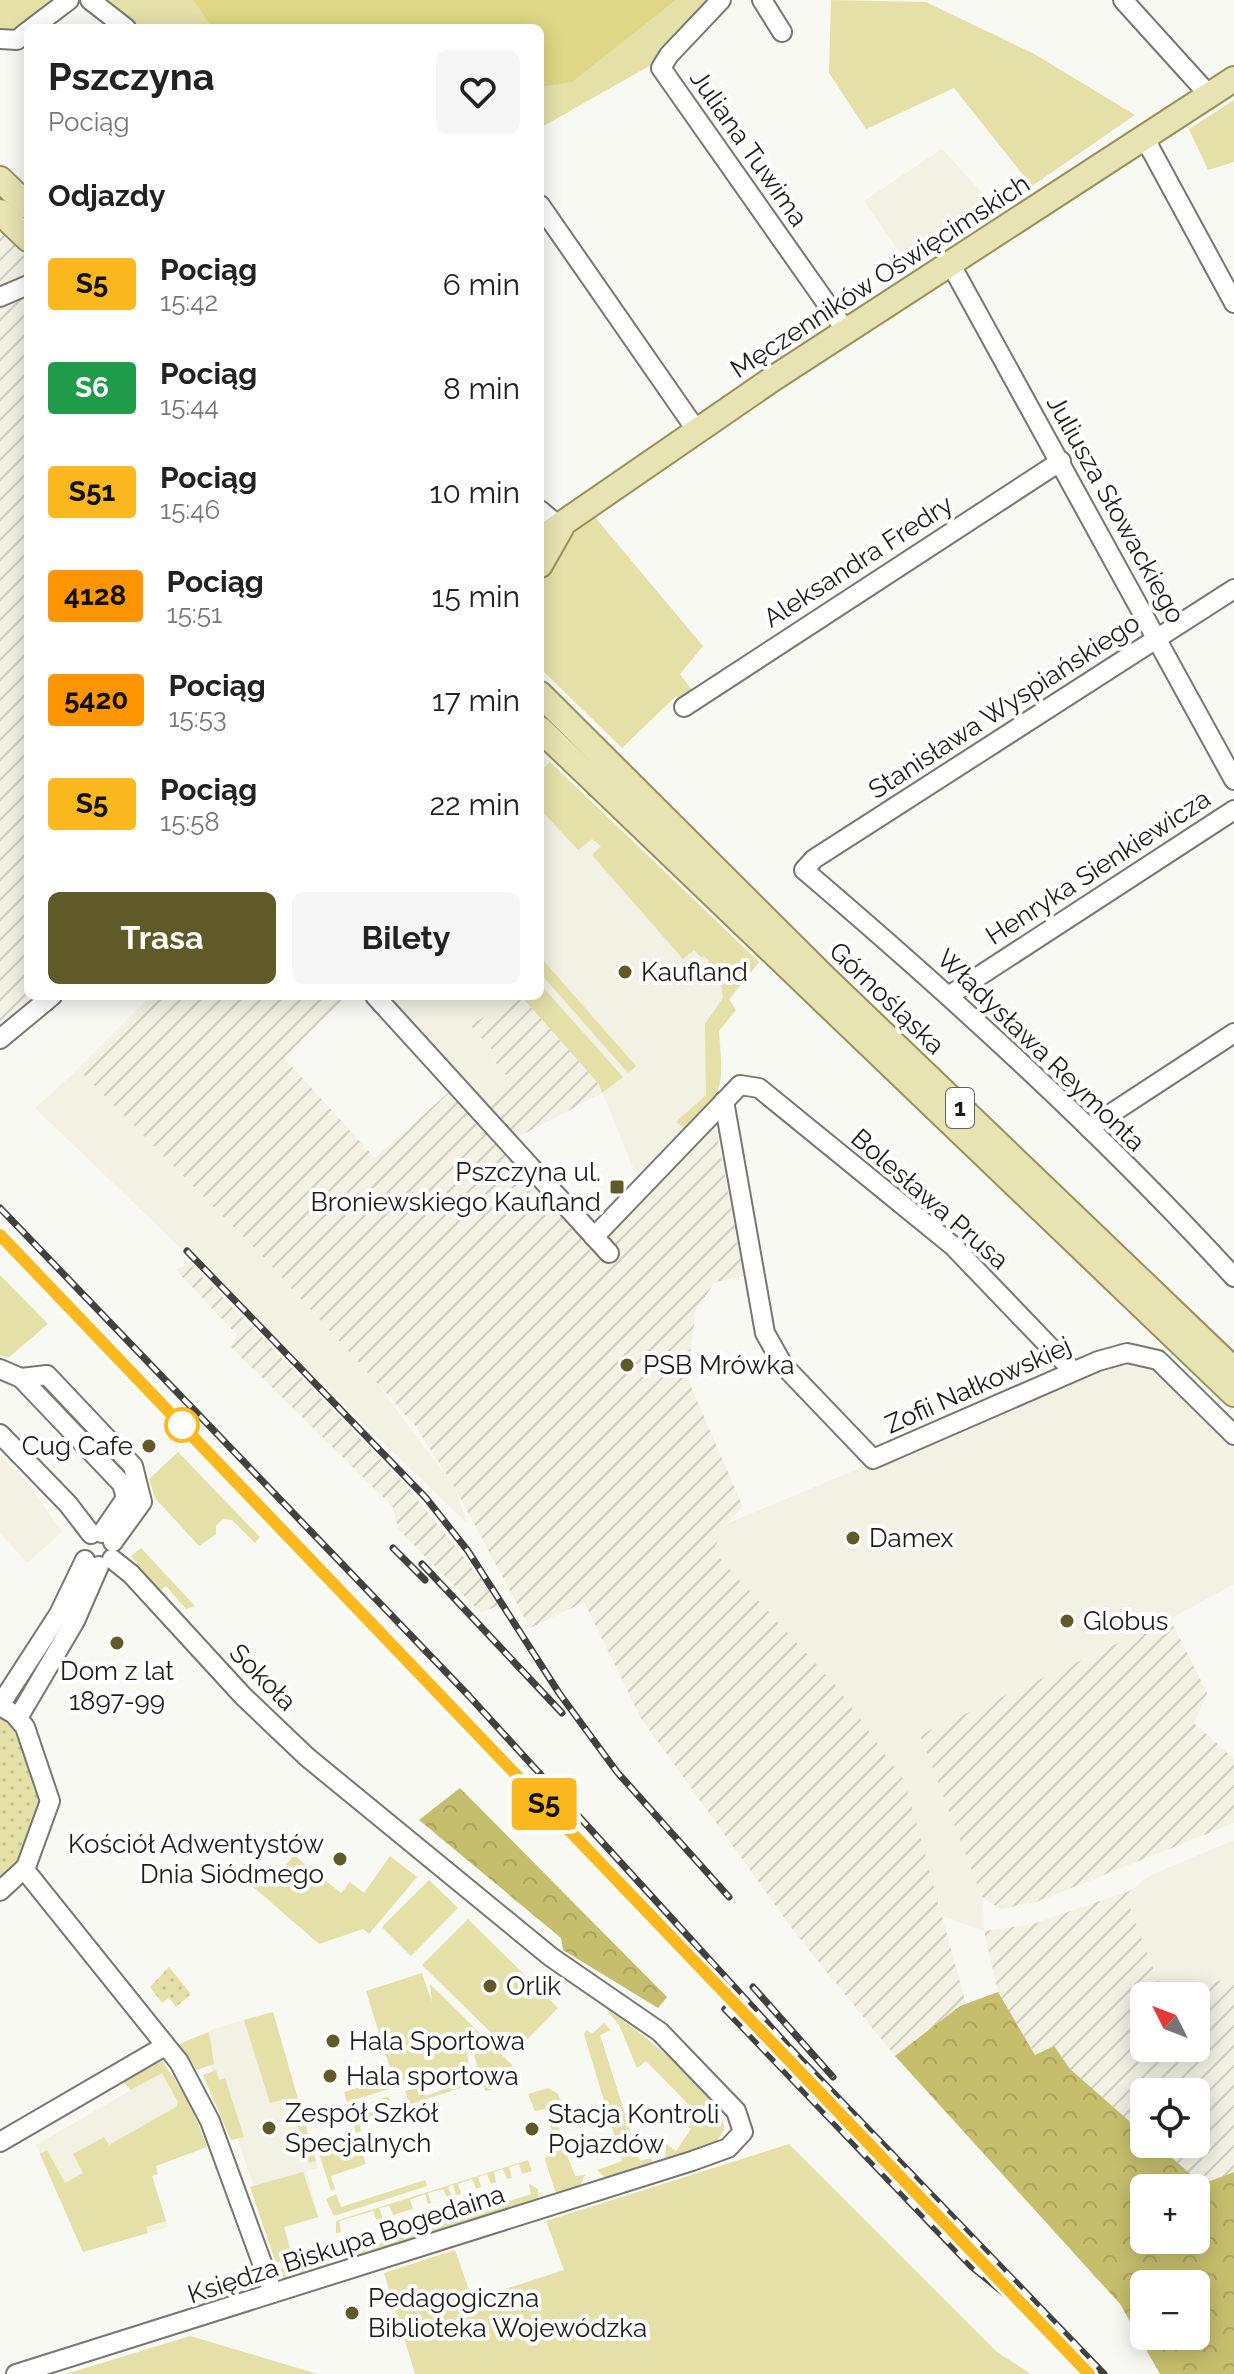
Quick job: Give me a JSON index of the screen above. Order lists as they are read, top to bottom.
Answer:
{
  "streets": {
    "main road": ["Męczenników Oświęcimskich", "Górnośląska", "1"],
    "street": [
      "Juliana Tuwima",
      "Juliusza Słowackiego",
      "Aleksandra Fredry",
      "Stanisława Wyspiańskiego",
      "Henryka Sienkiewicza",
      "Władysława Reymonta",
      "Bolesława Prusa",
      "Zofii Nałkowskiej",
      "Sokoła",
      "Księdza Biskupa Bogedaina"
    ]
  },
  "crossings": [
    ["Juliana Tuwima", "Męczenników Oświęcimskich"],
    ["Męczenników Oświęcimskich", "Juliusza Słowackiego"],
    ["Juliusza Słowackiego", "Aleksandra Fredry"],
    ["Juliusza Słowackiego", "Stanisława Wyspiańskiego"],
    ["Stanisława Wyspiańskiego", "Władysława Reymonta"],
    ["Henryka Sienkiewicza", "Władysława Reymonta"],
    ["Bolesława Prusa", "Zofii Nałkowskiej"],
    ["Sokoła", "Księdza Biskupa Bogedaina"]
  ],
  "places": {
    "other": [
      "Kaufland",
      "PSB Mrówka",
      "Cug Cafe",
      "Damex",
      "Globus",
      "Dom z lat 1897-99",
      "Kościół Adwentystów Dnia Siódmego",
      "Orlik",
      "Hala Sportowa",
      "Hala sportowa",
      "Zespół Szkół Specjalnych",
      "Stacja Kontroli Pojazdów",
      "Pedagogiczna Biblioteka Wojewódzka"
    ],
    "transit": ["Pszczyna ul. Broniewskiego Kaufland"]
  },
  "north": "top left",
  "page": {
    "on_map": "S5",
    "heading": [
      ["Pszczyna", "Pociąg"],
      "Odjazdy"
    ],
    "list": [
      {
        "mark": "S5",
        "name": "Pociąg",
        "note": "15:42",
        "value": "6 min"
      },
      {
        "mark": "S6",
        "name": "Pociąg",
        "note": "15:44",
        "value": "8 min"
      },
      {
        "mark": "S51",
        "name": "Pociąg",
        "note": "15:46",
        "value": "10 min"
      },
      {
        "mark": "4128",
        "name": "Pociąg",
        "note": "15:51",
        "value": "15 min"
      },
      {
        "mark": "5420",
        "name": "Pociąg",
        "note": "15:53",
        "value": "17 min"
      },
      {
        "mark": "S5",
        "name": "Pociąg",
        "note": "15:58",
        "value": "22 min"
      }
    ],
    "buttons": ["Trasa", "Bilety"],
    "map_buttons": ["+", "−"]
  }
}
